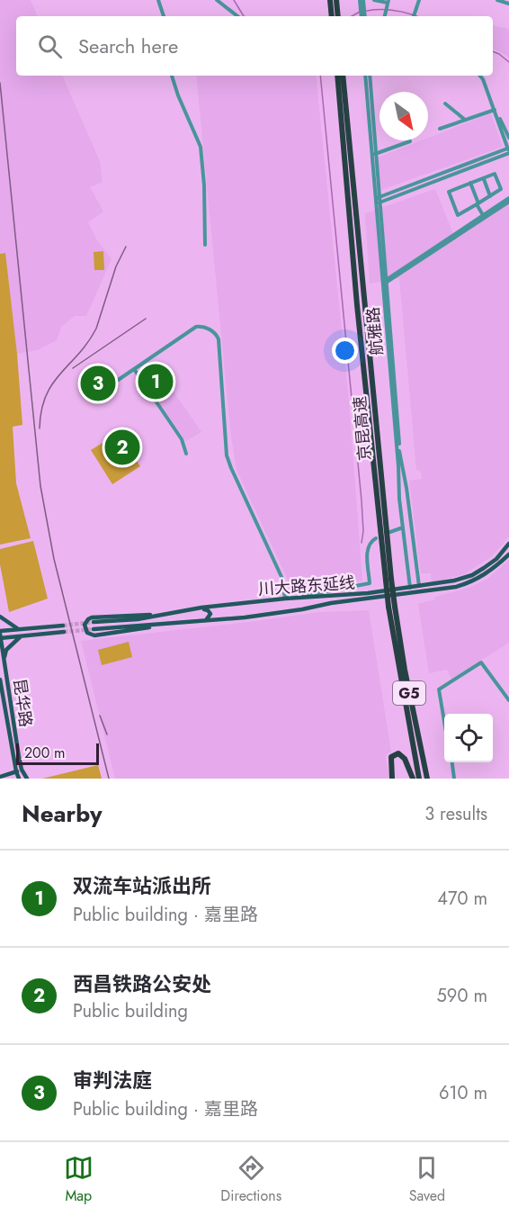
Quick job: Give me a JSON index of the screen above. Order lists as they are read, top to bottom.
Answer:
{
  "streets": {
    "highway": ["京昆高速", "G5"],
    "main road": ["川大路东延线", "昆华路"],
    "street": ["航雅路"]
  },
  "crossings": [
    ["航雅路", "川大路东延线"]
  ],
  "scale_bar": "200 m",
  "north": "bottom right",
  "page": {
    "search": "Search here",
    "pins": ["1", "3", "2"],
    "scale": "200 m",
    "heading": ["Nearby", "3 results"],
    "list": [
      {
        "mark": "1",
        "name": "双流车站派出所",
        "note": "Public building · 嘉里路",
        "value": "470 m"
      },
      {
        "mark": "2",
        "name": "西昌铁路公安处",
        "note": "Public building",
        "value": "590 m"
      },
      {
        "mark": "3",
        "name": "审判法庭",
        "note": "Public building · 嘉里路",
        "value": "610 m"
      }
    ],
    "nav": ["Map", "Directions", "Saved"]
  }
}
